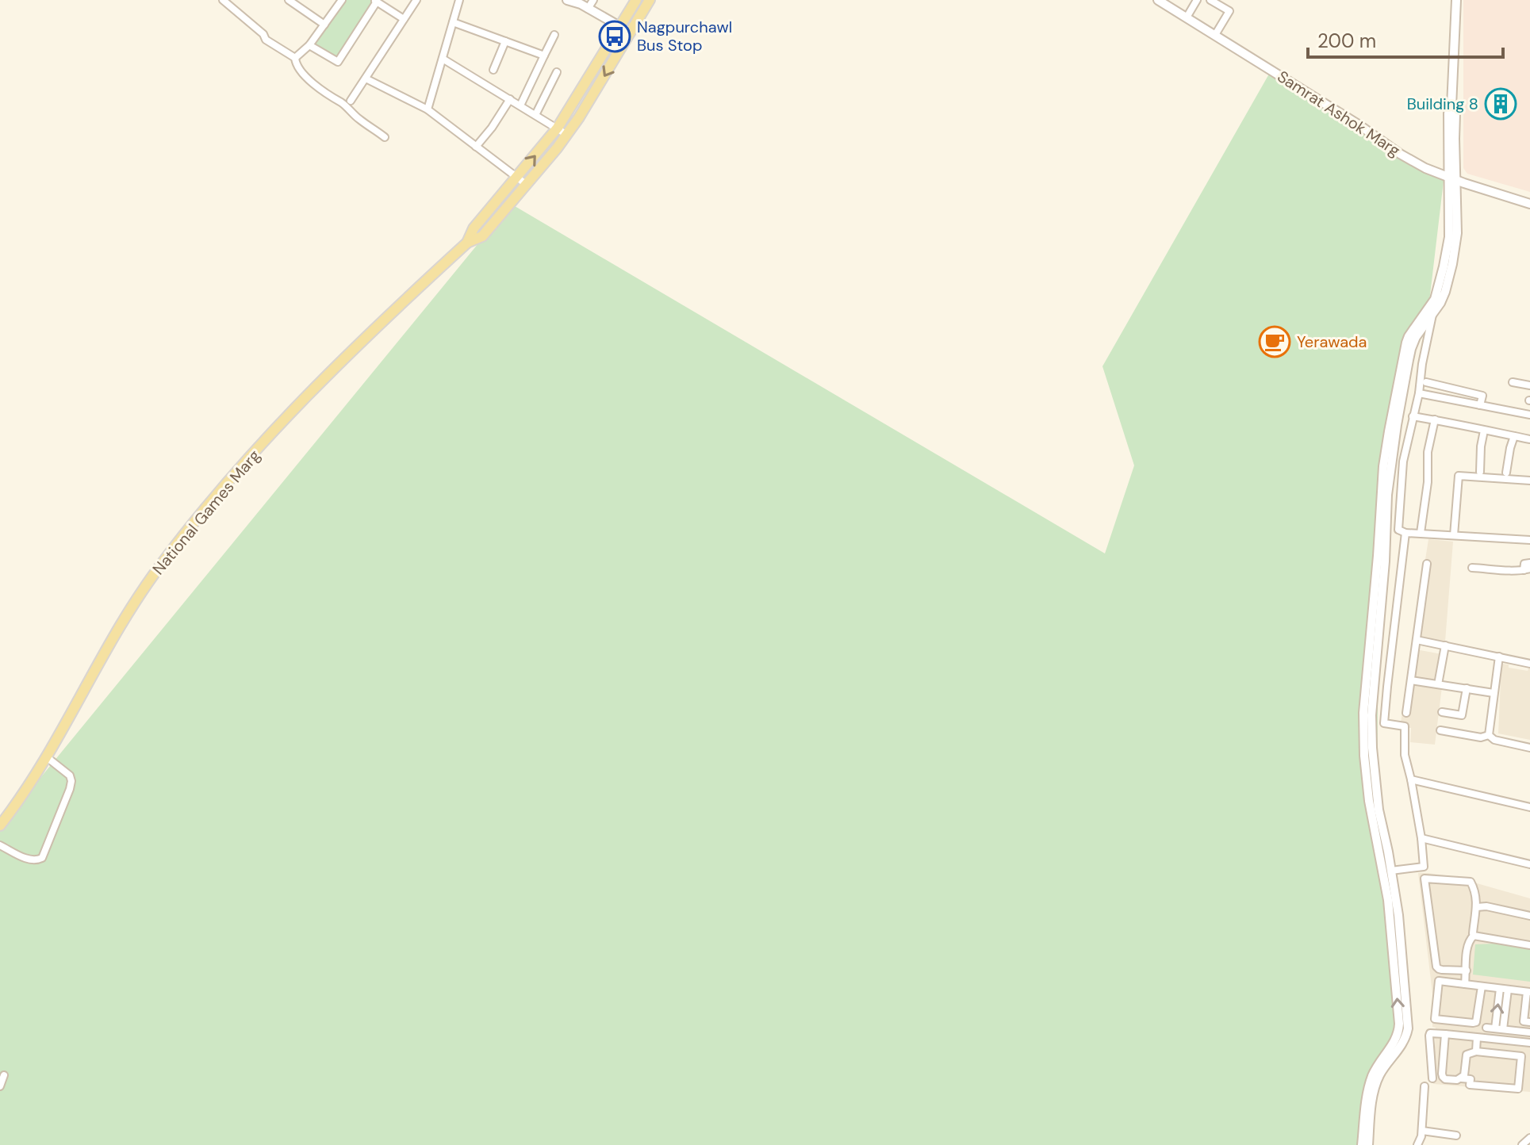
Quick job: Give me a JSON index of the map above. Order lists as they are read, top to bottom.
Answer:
{
  "streets": {
    "main road": ["National Games Marg"],
    "street": ["Samrat Ashok Marg"]
  },
  "places": {
    "bus stop": ["Nagpurchawl Bus Stop"],
    "building": ["Building 8"],
    "cafe": ["Yerawada"]
  },
  "scale_bar": "200 m"
}
